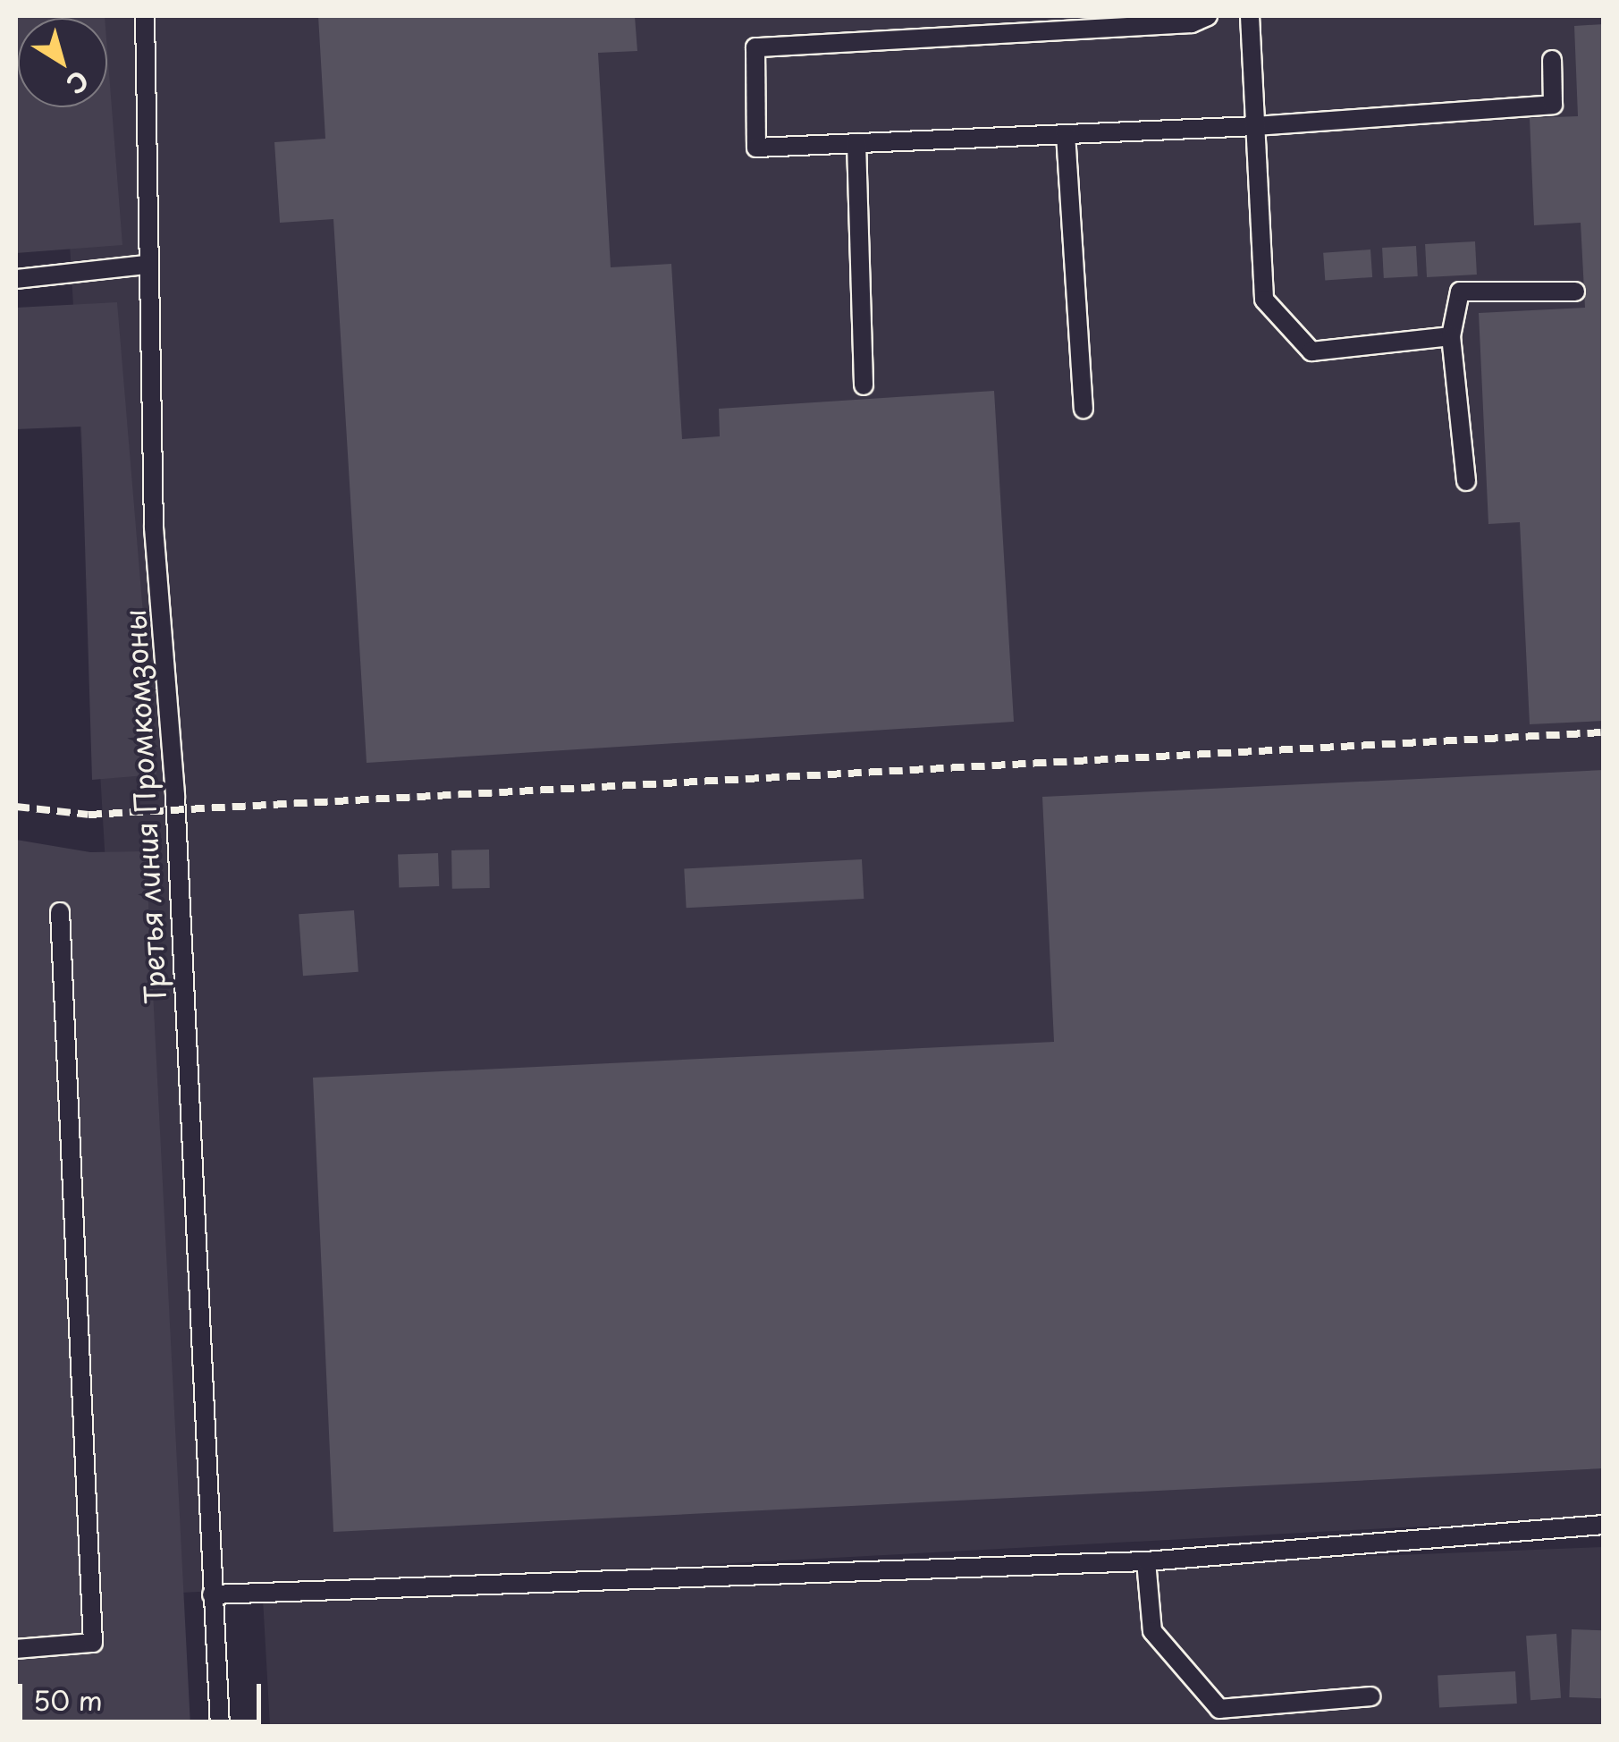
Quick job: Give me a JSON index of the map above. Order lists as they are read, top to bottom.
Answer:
{
  "streets": {
    "lane": ["Третья линия Промкомзоны"]
  },
  "scale_bar": "50 m",
  "north": "bottom right"
}
